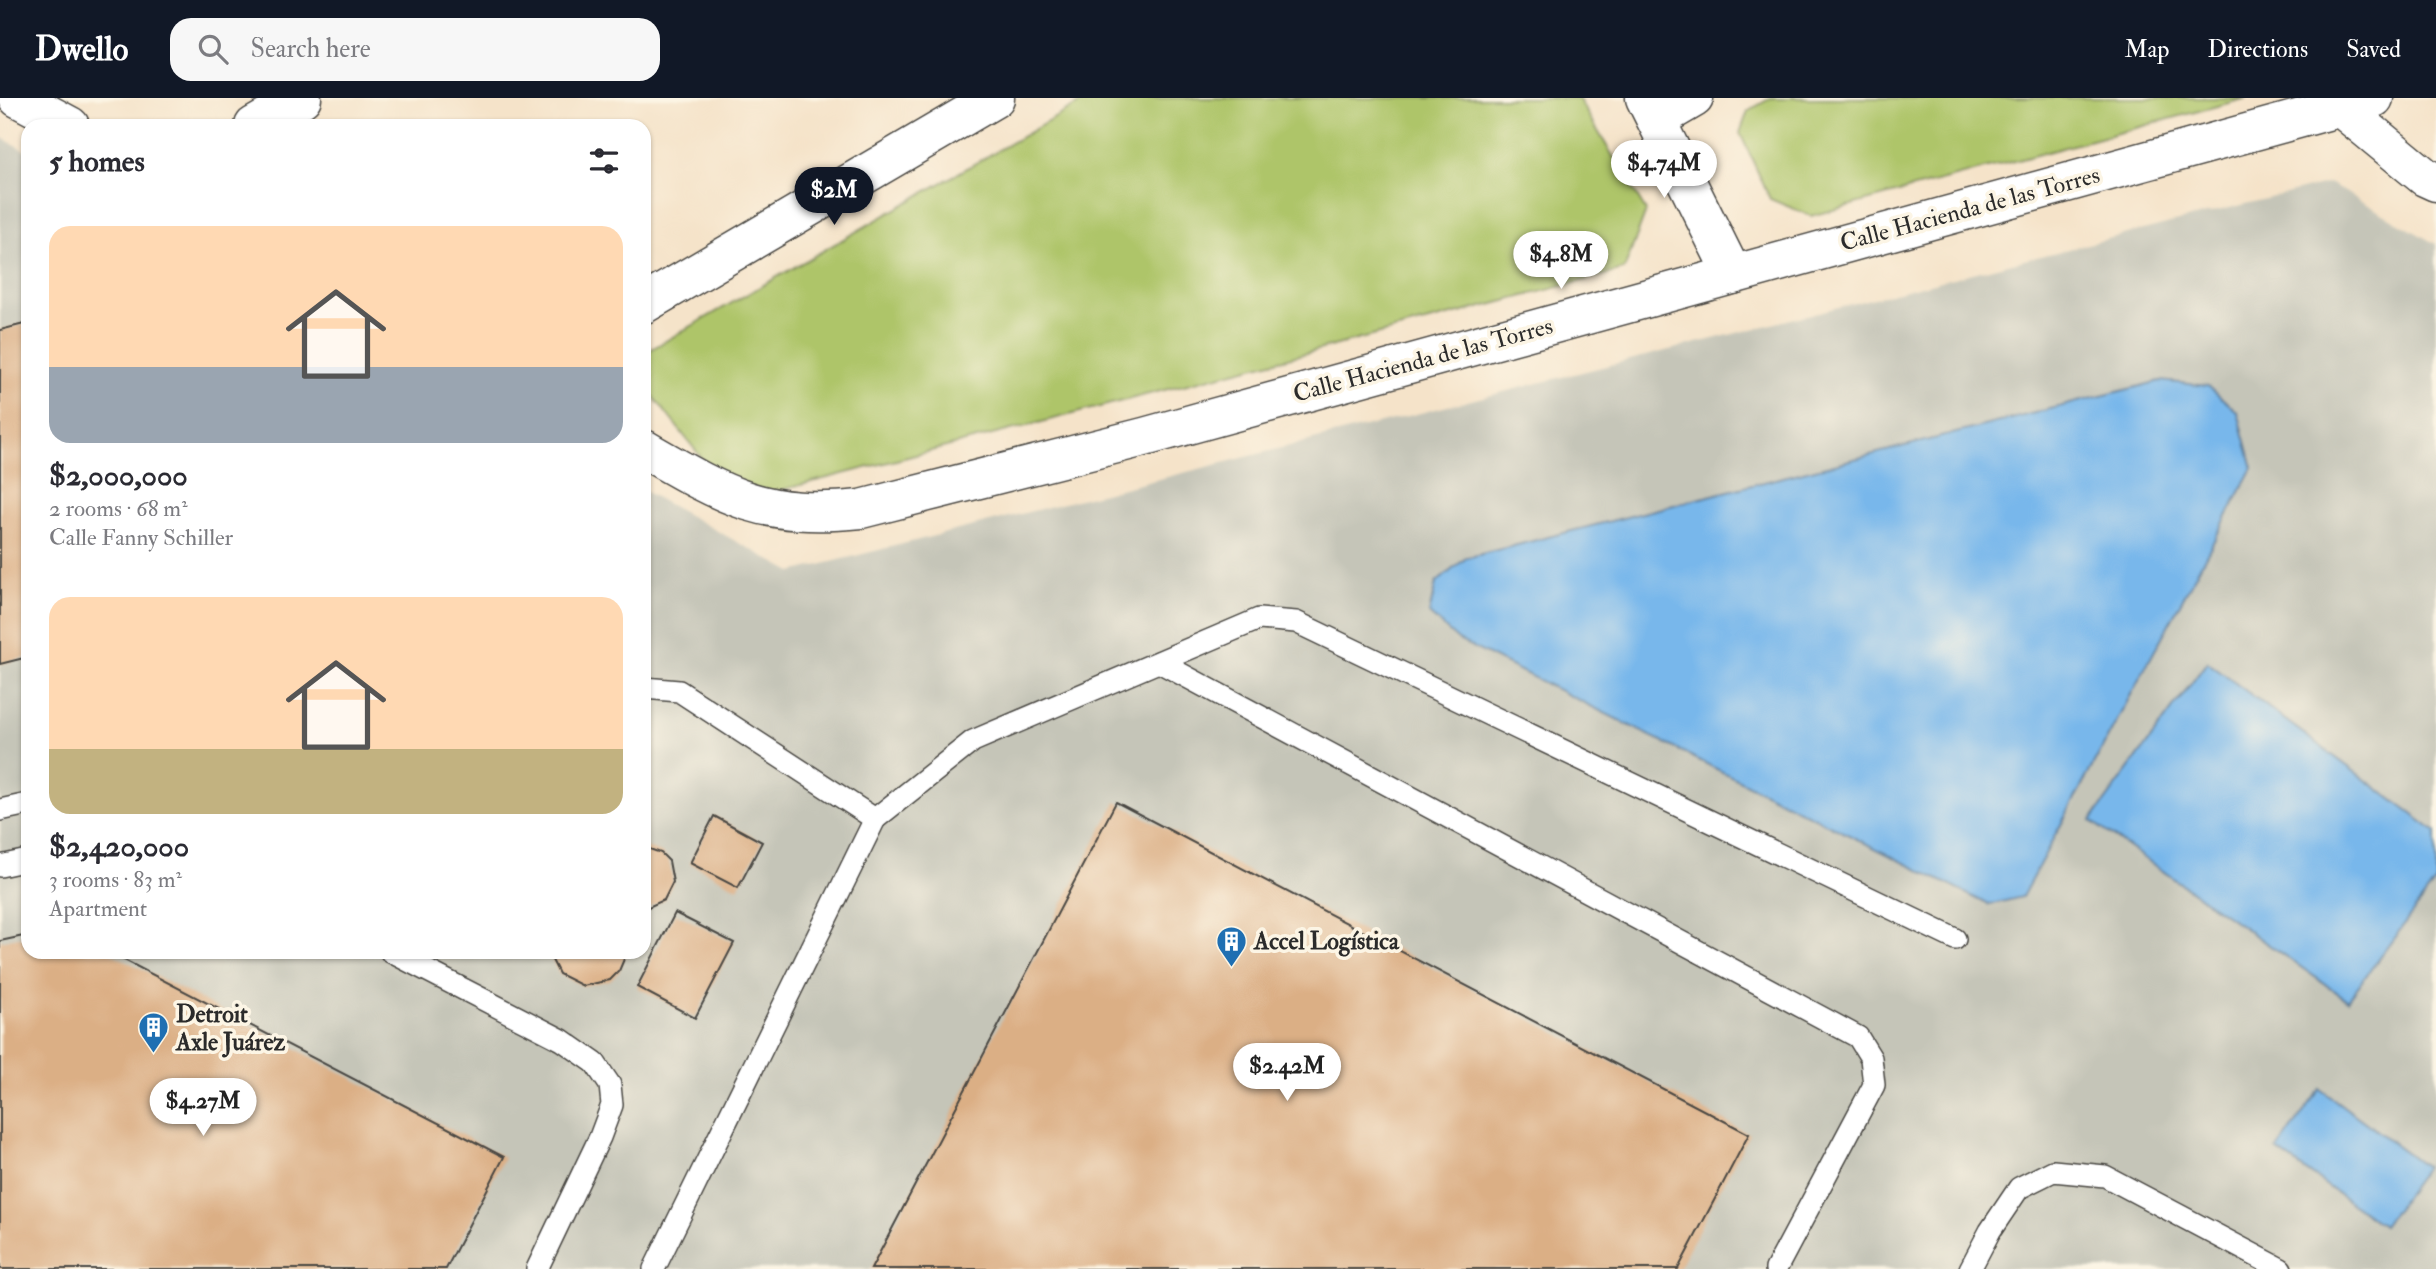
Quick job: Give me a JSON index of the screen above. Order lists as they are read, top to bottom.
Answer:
{
  "streets": {
    "street": ["Calle Hacienda de las Torres"]
  },
  "places": {
    "building": ["Accel Logística", "Detroit Axle Juárez"]
  },
  "page": {
    "header": "Dwello",
    "search": "Search here",
    "nav": ["Map", "Directions", "Saved"],
    "heading": "5 homes",
    "price": [
      "$4.74M",
      "$2M",
      "$4.8M",
      "$2.42M",
      "$4.27M"
    ],
    "list": [
      {
        "name": "$2,000,000",
        "note": "2 rooms · 68 m² · Calle Fanny Schiller"
      },
      {
        "name": "$2,420,000",
        "note": "3 rooms · 83 m² · Apartment"
      }
    ]
  }
}
